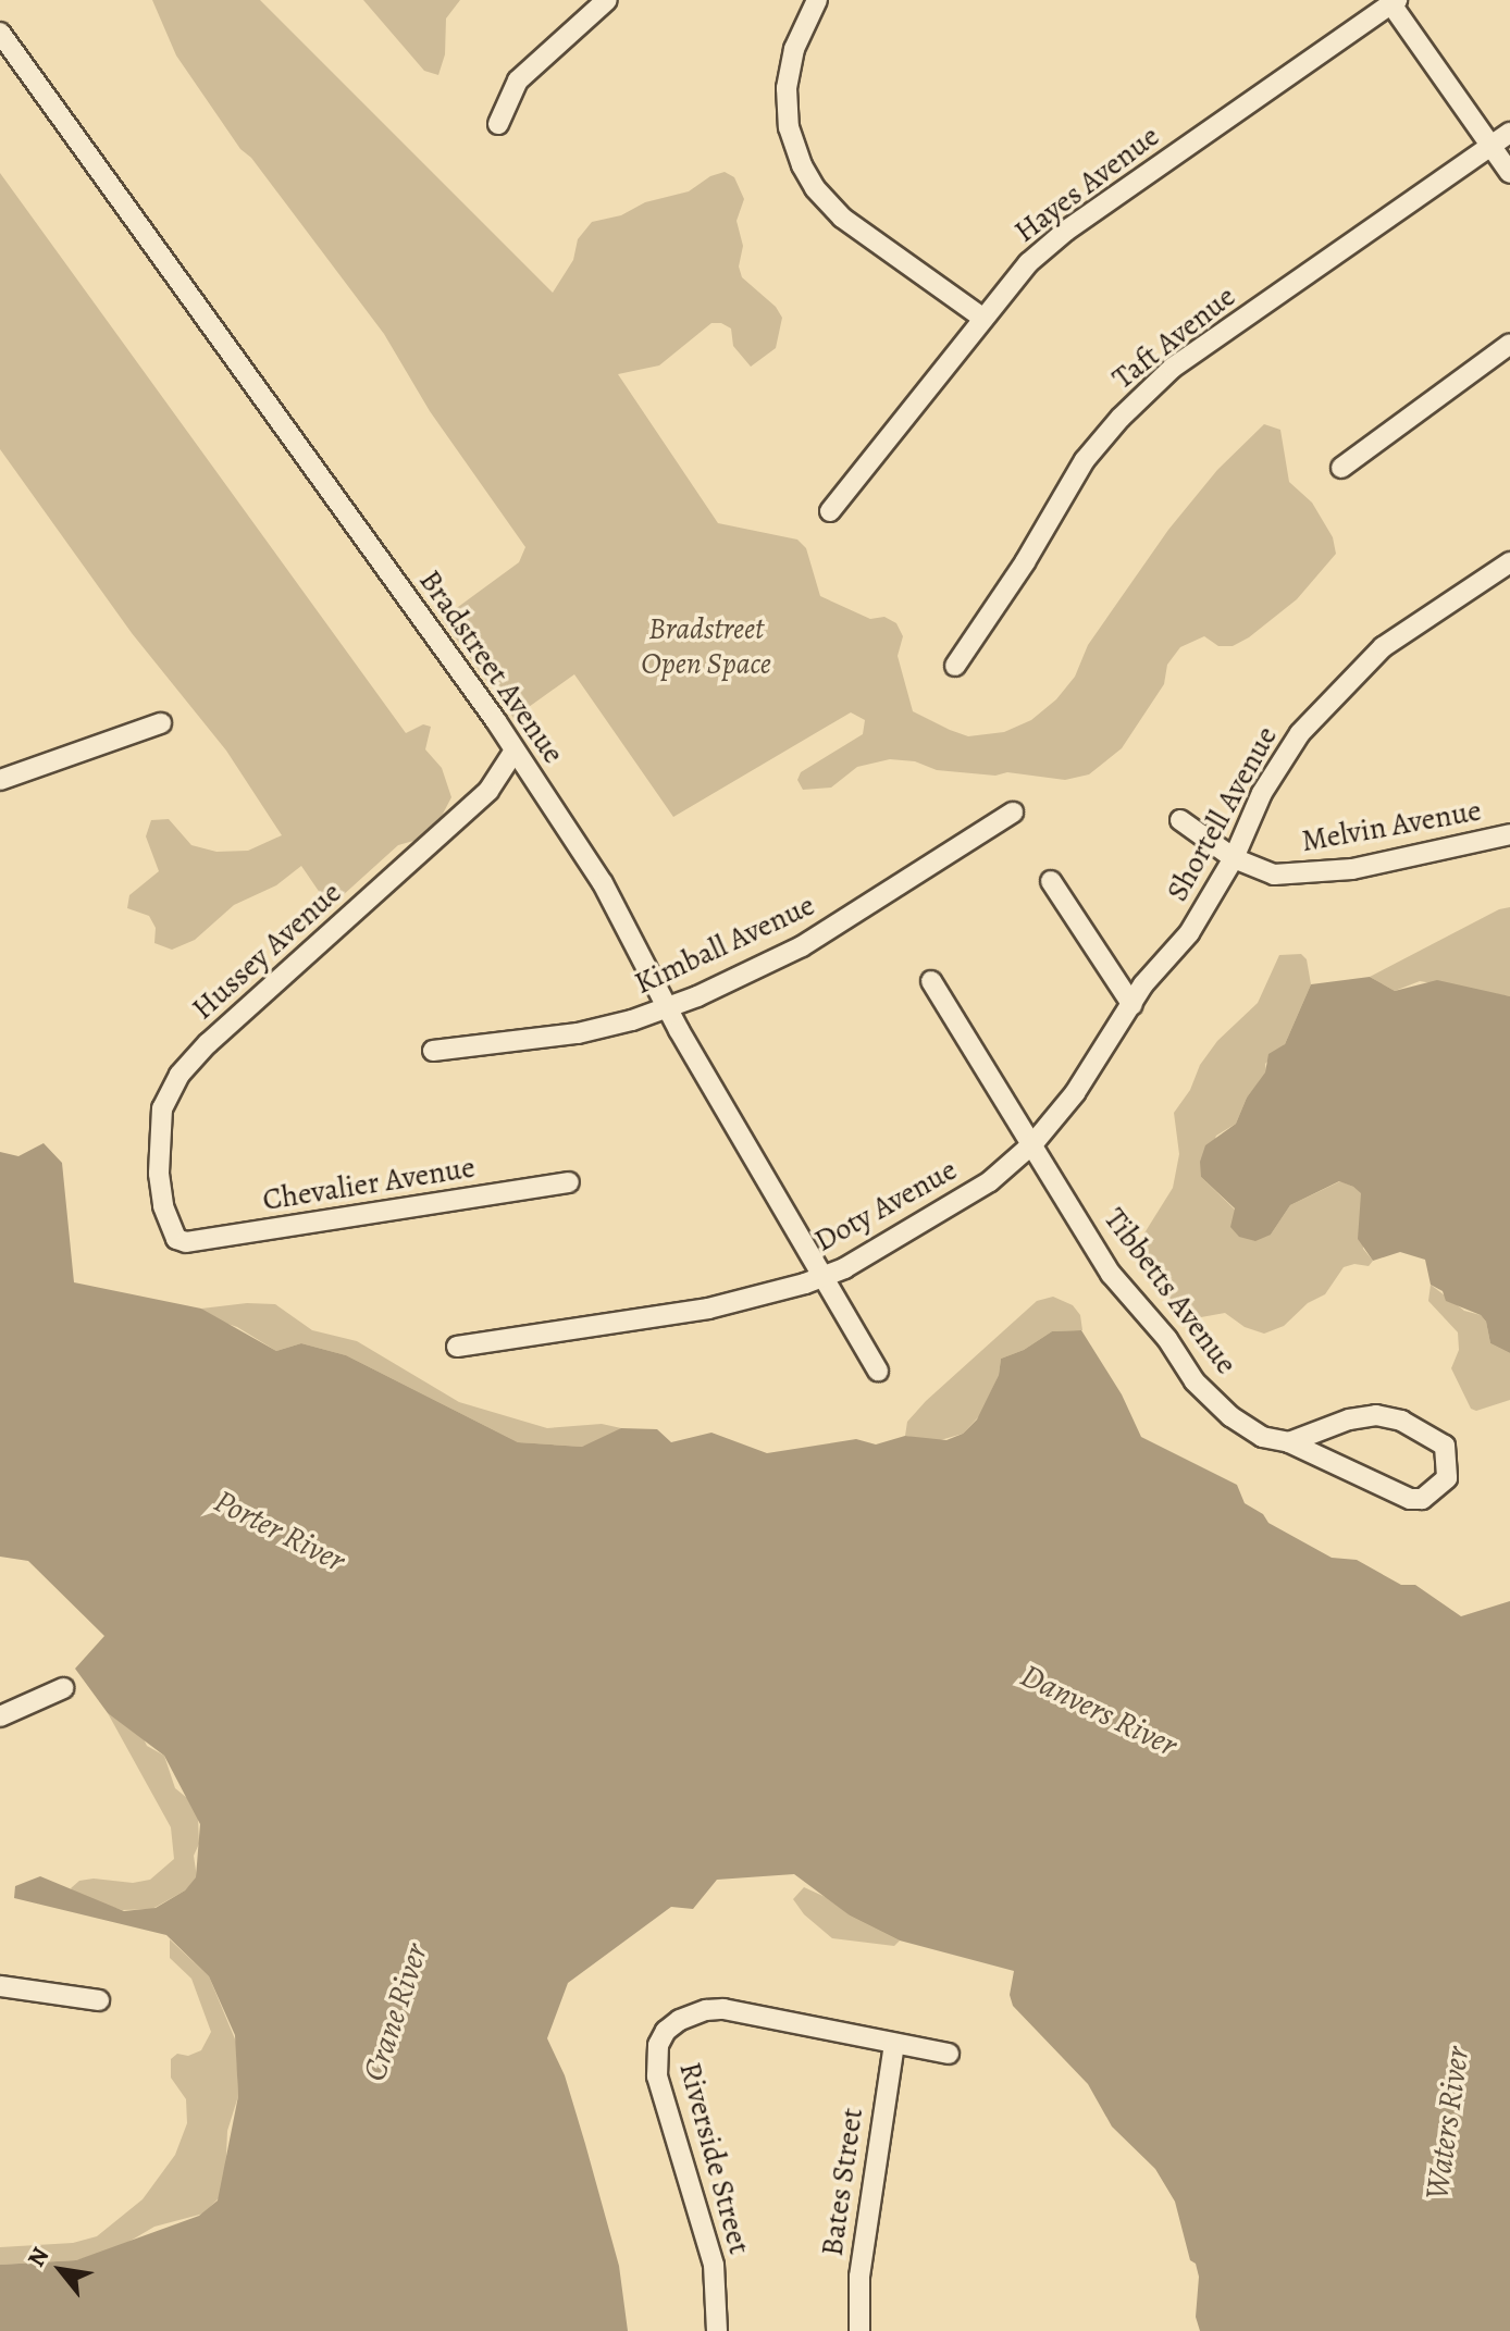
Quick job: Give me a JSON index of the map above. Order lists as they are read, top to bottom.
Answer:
{
  "streets": {
    "street": [
      "Hayes Avenue",
      "Taft Avenue",
      "Bradstreet Avenue",
      "Shortell Avenue",
      "Melvin Avenue",
      "Kimball Avenue",
      "Hussey Avenue",
      "Chevalier Avenue",
      "Doty Avenue",
      "Tibbetts Avenue",
      "Riverside Street",
      "Bates Street"
    ]
  },
  "crossings": [
    ["Bradstreet Avenue", "Kimball Avenue"],
    ["Bradstreet Avenue", "Hussey Avenue"],
    ["Bradstreet Avenue", "Doty Avenue"],
    ["Shortell Avenue", "Melvin Avenue"],
    ["Shortell Avenue", "Doty Avenue"],
    ["Hussey Avenue", "Chevalier Avenue"],
    ["Doty Avenue", "Tibbetts Avenue"],
    ["Riverside Street", "Bates Street"]
  ],
  "water": [
    "Porter River",
    "Danvers River",
    "Crane River",
    "Waters River"
  ],
  "parks": ["Bradstreet Open Space"],
  "north": "top left"
}
